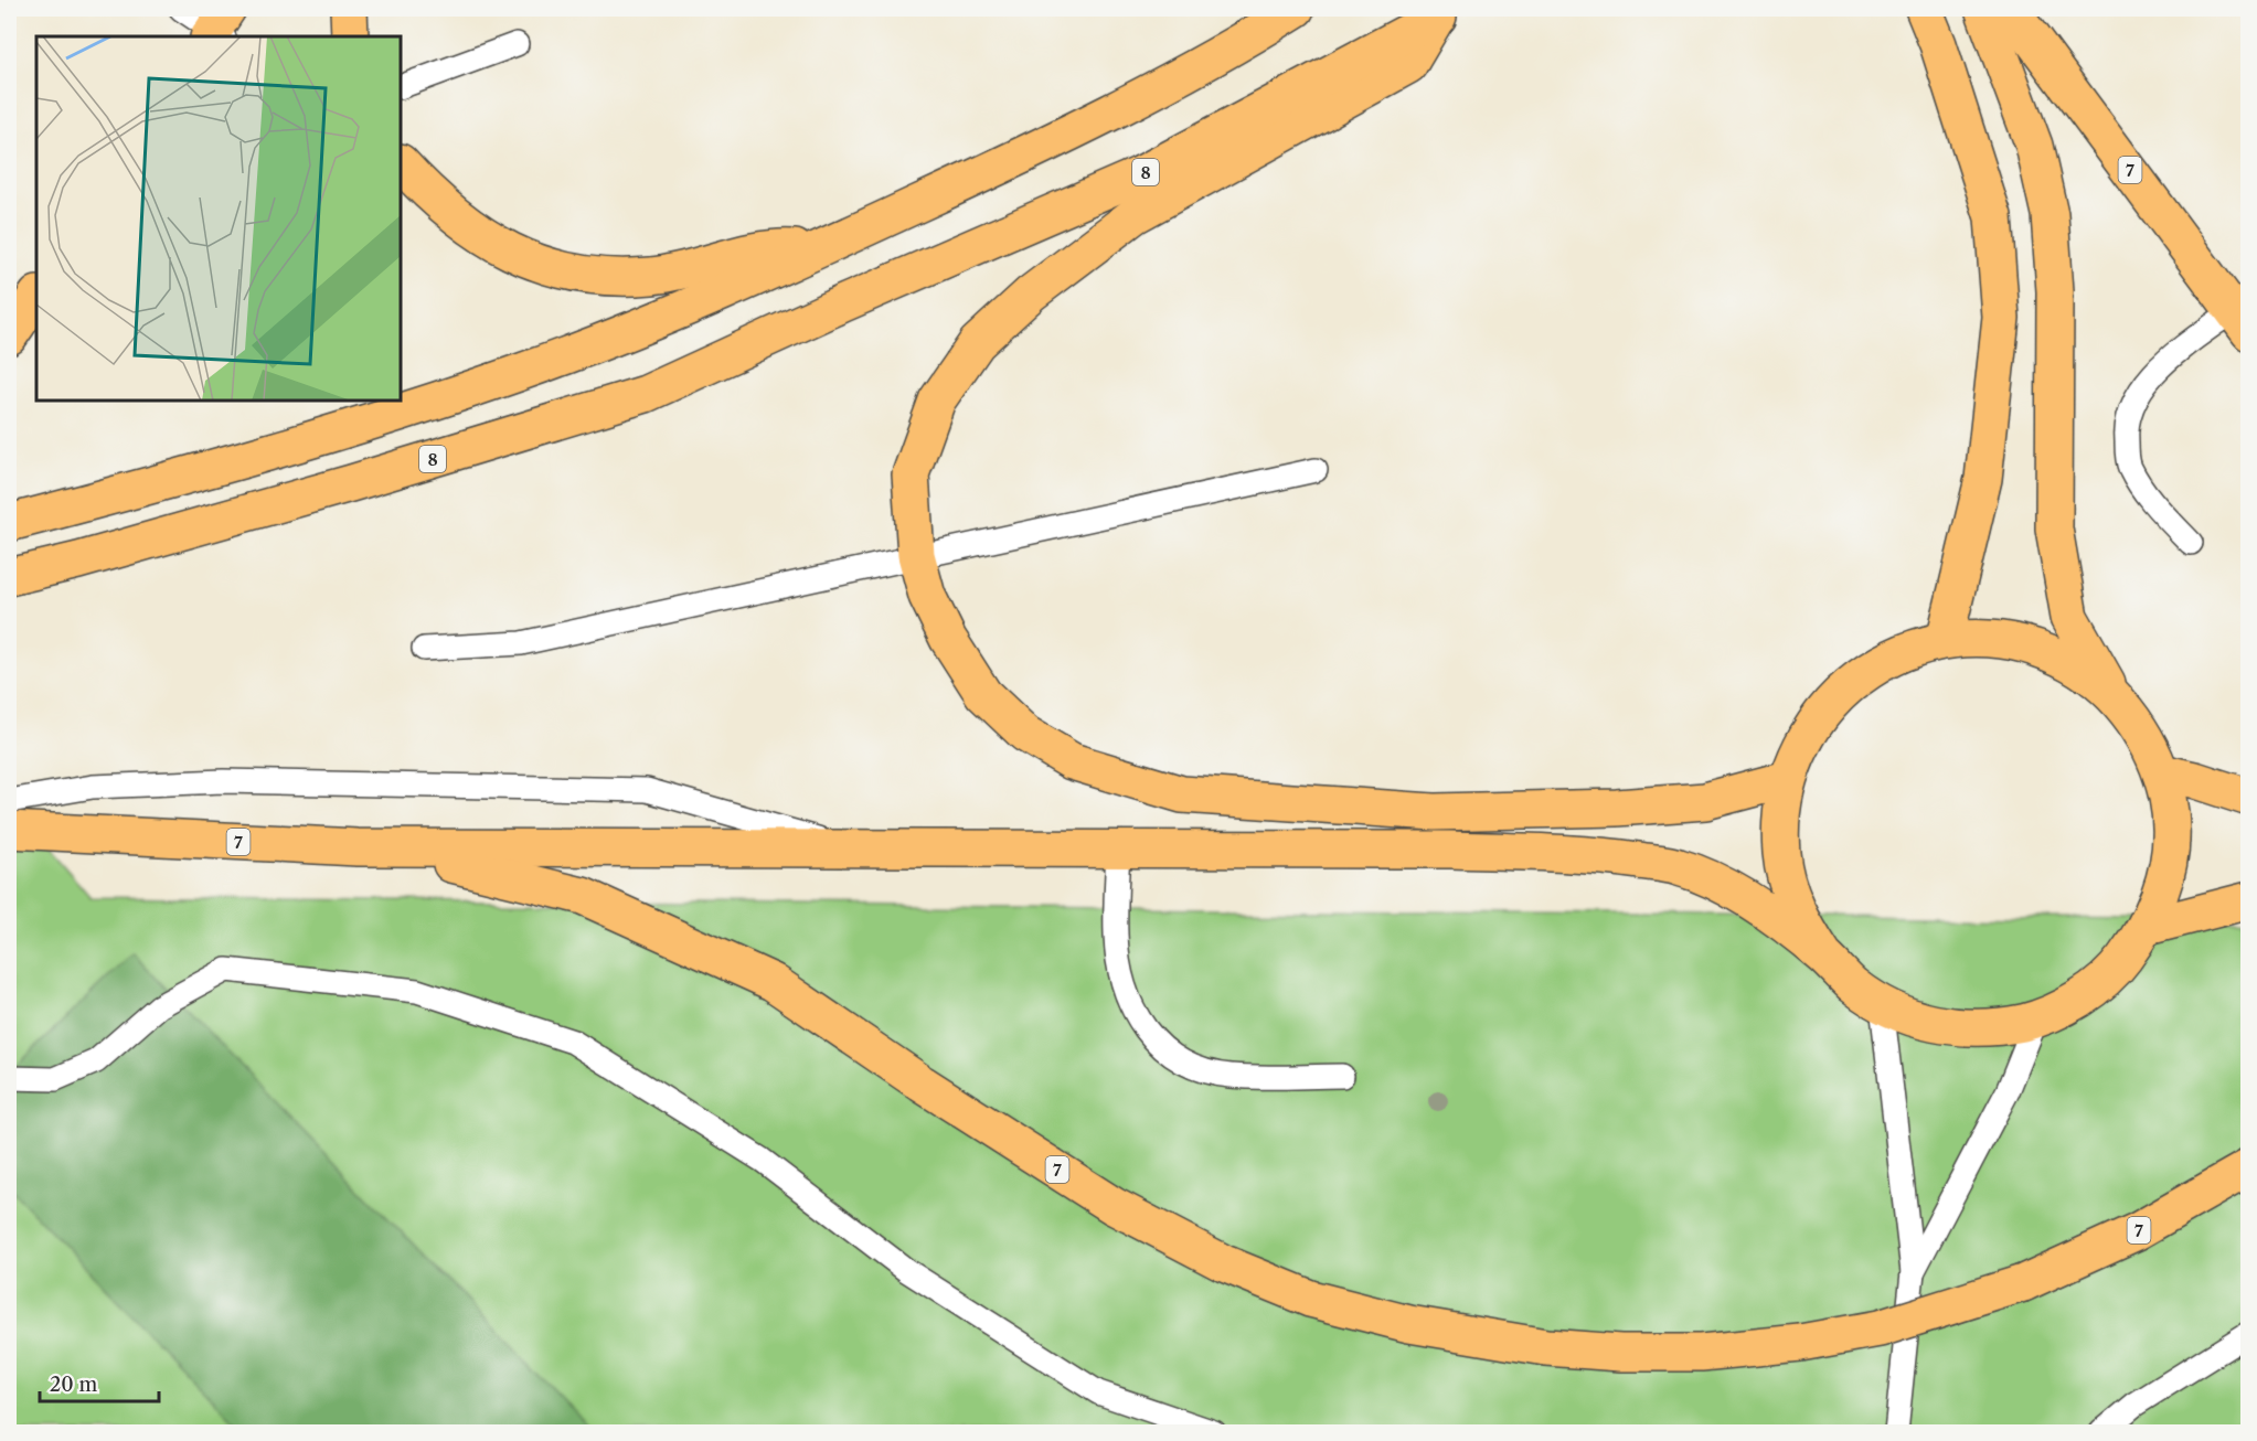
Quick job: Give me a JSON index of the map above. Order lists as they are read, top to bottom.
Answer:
{
  "streets": {
    "main road": ["7", "8"]
  },
  "scale_bar": "20 m"
}
